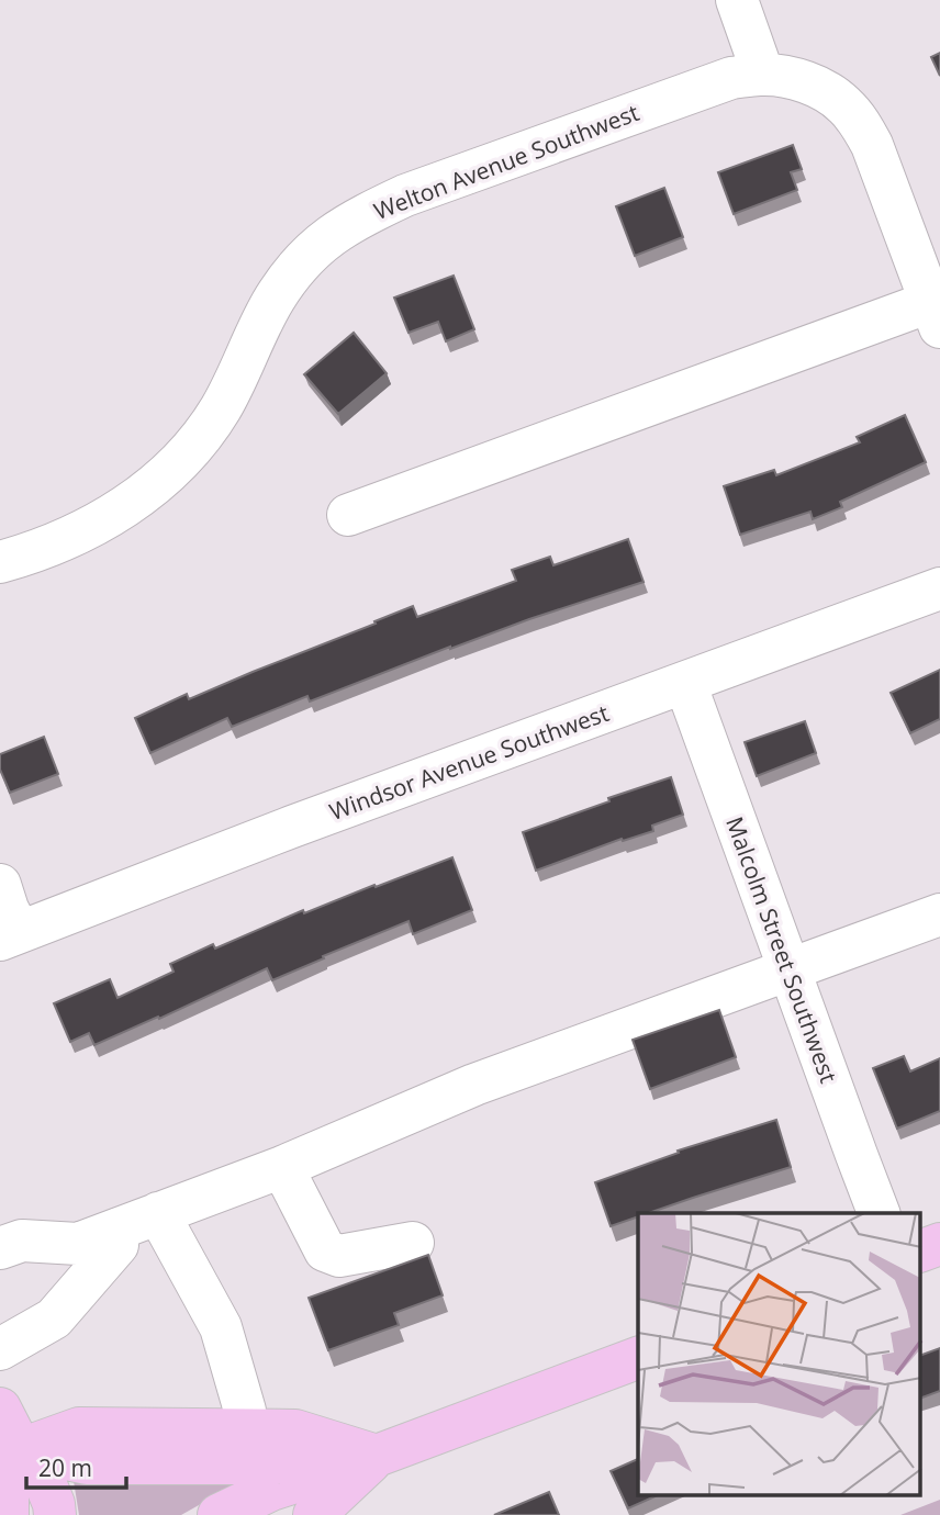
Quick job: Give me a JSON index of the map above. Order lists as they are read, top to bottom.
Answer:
{
  "streets": {
    "street": ["Welton Avenue Southwest", "Windsor Avenue Southwest", "Malcolm Street Southwest"]
  },
  "crossings": [
    ["Windsor Avenue Southwest", "Malcolm Street Southwest"]
  ],
  "scale_bar": "20 m"
}
